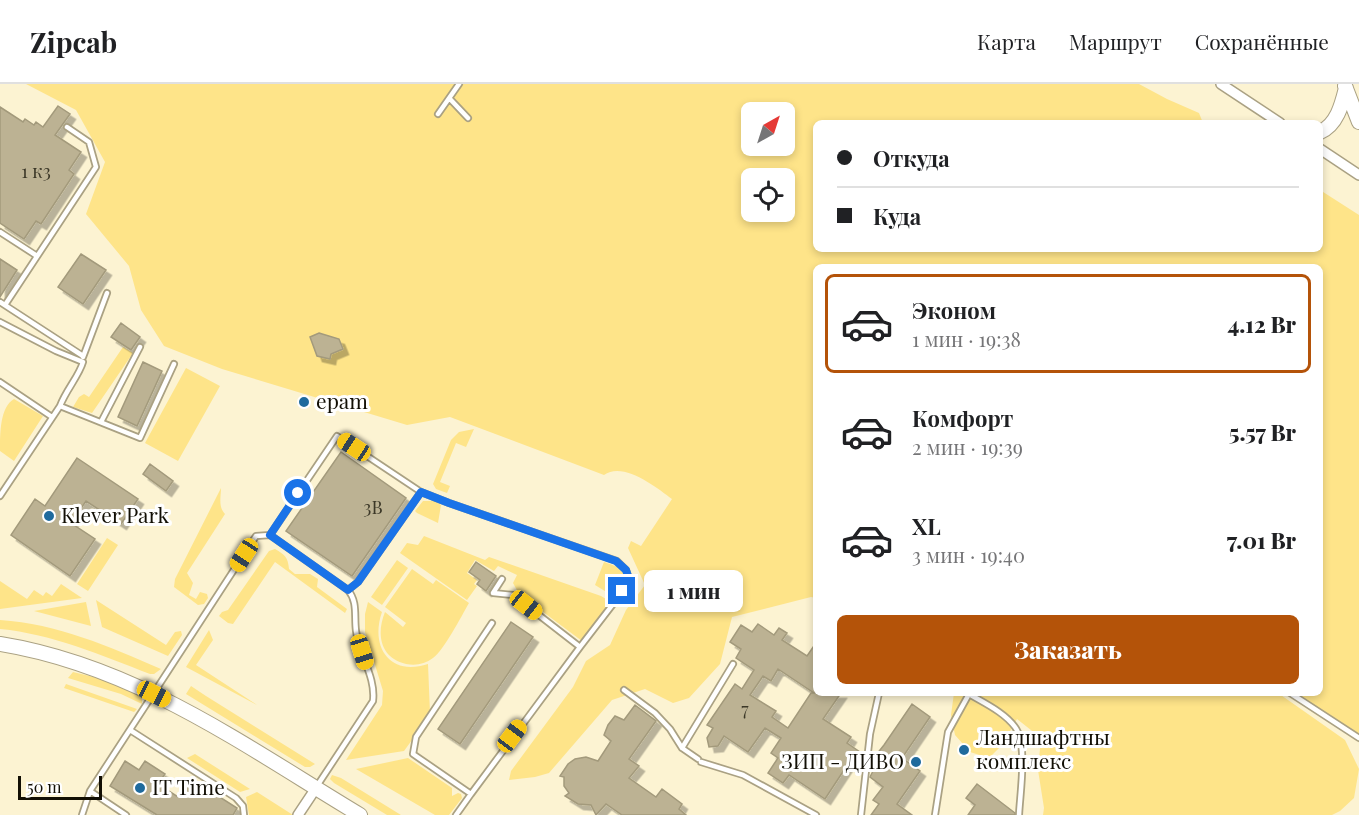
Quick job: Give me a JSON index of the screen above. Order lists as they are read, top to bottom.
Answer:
{
  "places": [
    "epam",
    "Klever Park",
    "Ландшафтны комплекс",
    "ЗИП - ДИВО",
    "IT Time"
  ],
  "house_numbers": ["1 к3", "3В", "7"],
  "scale_bar": "50 m",
  "north": "top right",
  "page": {
    "header": "Zipcab",
    "nav": ["Карта", "Маршрут", "Сохранённые"],
    "banner": ["Откуда", "Куда"],
    "list": [
      {
        "name": "Эконом",
        "note": "1 мин · 19:38",
        "value": "4.12 Br"
      },
      {
        "name": "Комфорт",
        "note": "2 мин · 19:39",
        "value": "5.57 Br"
      },
      {
        "name": "XL",
        "note": "3 мин · 19:40",
        "value": "7.01 Br"
      }
    ],
    "bubble": "1 мин",
    "buttons": "Заказать",
    "scale": "50 m"
  }
}
